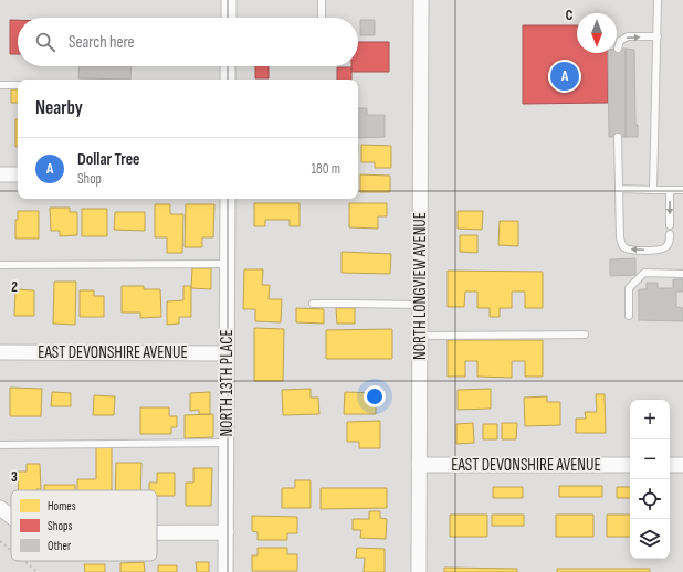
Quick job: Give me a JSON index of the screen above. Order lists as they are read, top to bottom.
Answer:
{
  "streets": {
    "street": ["NORTH LONGVIEW AVENUE", "EAST DEVONSHIRE AVENUE", "NORTH 13TH PLACE"]
  },
  "crossings": [
    ["NORTH LONGVIEW AVENUE", "EAST DEVONSHIRE AVENUE"],
    ["EAST DEVONSHIRE AVENUE", "NORTH 13TH PLACE"]
  ],
  "legend": ["Homes", "Shops", "Other"],
  "north": "bottom",
  "page": {
    "search": "Search here",
    "pins": "A",
    "heading": "Nearby",
    "list": [
      {
        "mark": "A",
        "name": "Dollar Tree",
        "note": "Shop",
        "value": "180 m"
      }
    ],
    "map_buttons": ["+", "−"]
  },
  "grid": {
    "columns": ["C"],
    "rows": ["2", "3"]
  }
}
